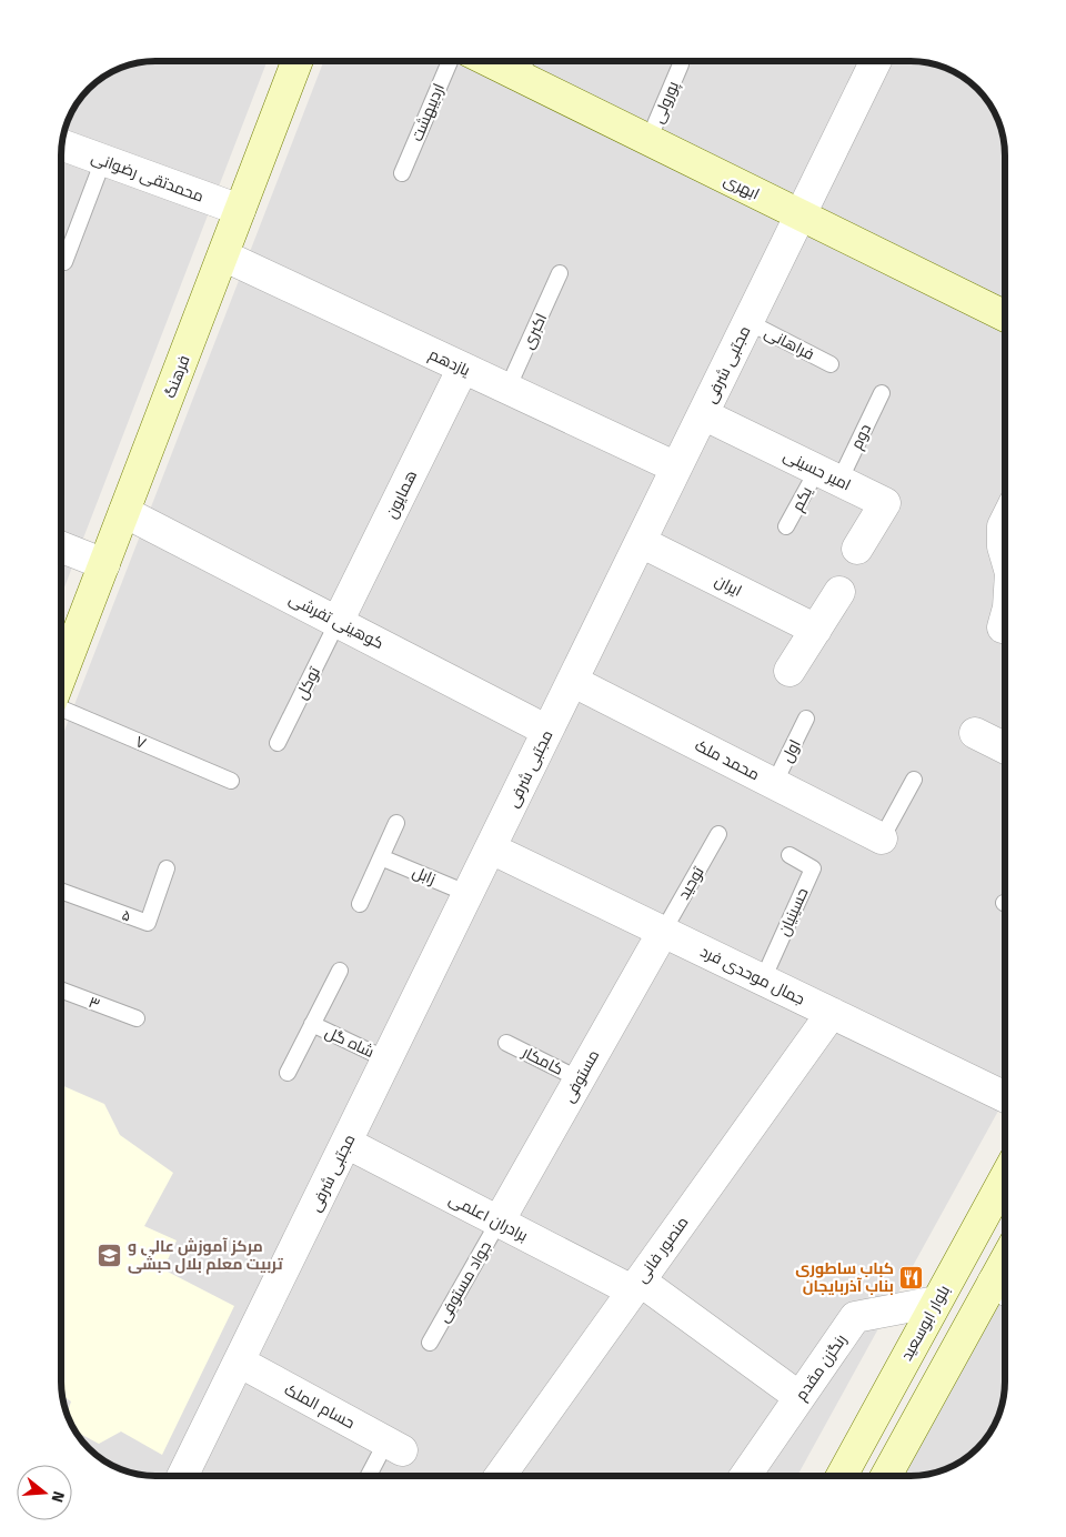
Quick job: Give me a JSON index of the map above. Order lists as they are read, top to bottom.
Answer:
{
  "streets": {
    "street": [
      "محمدتقی رضوانی",
      "ابهری",
      "یازدهم",
      "مجتبی شرفی",
      "فرهنگ",
      "امیر حسینی",
      "همایون",
      "ایران",
      "کوهینی تفرشی",
      "محمد ملک",
      "جمال موحدی فرد",
      "مستوفی",
      "برادران اعلمی",
      "منصور فانی",
      "بلوار ابوسعید",
      "رنگزن مقدم",
      "حسام الملک"
    ],
    "lane": [
      "پورولی",
      "اردیبهشت",
      "اکبری",
      "فراهانی",
      "دوم",
      "یکم",
      "توکل",
      "۷",
      "اول",
      "زابل",
      "توحید",
      "حسینیان",
      "۵",
      "۳",
      "شاه گل",
      "کامکار",
      "جواد مستوفی"
    ]
  },
  "crossings": [
    ["پورولی", "ابهری"],
    ["محمدتقی رضوانی", "فرهنگ"],
    ["ابهری", "مجتبی شرفی"],
    ["اکبری", "یازدهم"],
    ["فراهانی", "مجتبی شرفی"],
    ["یازدهم", "مجتبی شرفی"],
    ["یازدهم", "فرهنگ"],
    ["یازدهم", "همایون"],
    ["مجتبی شرفی", "امیر حسینی"],
    ["مجتبی شرفی", "ایران"],
    ["مجتبی شرفی", "کوهینی تفرشی"],
    ["مجتبی شرفی", "محمد ملک"],
    ["مجتبی شرفی", "زابل"],
    ["مجتبی شرفی", "جمال موحدی فرد"],
    ["مجتبی شرفی", "شاه گل"],
    ["مجتبی شرفی", "برادران اعلمی"],
    ["مجتبی شرفی", "حسام الملک"],
    ["فرهنگ", "کوهینی تفرشی"],
    ["دوم", "امیر حسینی"],
    ["دوم", "یکم"],
    ["امیر حسینی", "یکم"],
    ["همایون", "کوهینی تفرشی"],
    ["همایون", "توکل"],
    ["کوهینی تفرشی", "توکل"],
    ["اول", "محمد ملک"],
    ["توحید", "جمال موحدی فرد"],
    ["توحید", "مستوفی"],
    ["حسینیان", "جمال موحدی فرد"],
    ["جمال موحدی فرد", "مستوفی"],
    ["جمال موحدی فرد", "منصور فانی"],
    ["کامکار", "مستوفی"],
    ["مستوفی", "برادران اعلمی"],
    ["مستوفی", "جواد مستوفی"],
    ["برادران اعلمی", "منصور فانی"],
    ["برادران اعلمی", "جواد مستوفی"],
    ["برادران اعلمی", "رنگزن مقدم"],
    ["بلوار ابوسعید", "رنگزن مقدم"]
  ],
  "places": {
    "school or university": ["مرکز آموزش عالی و تربیت معلم بلال حبشی"],
    "restaurant": ["کباب ساطوری بناب آذربایجان"]
  },
  "north": "right"
}
